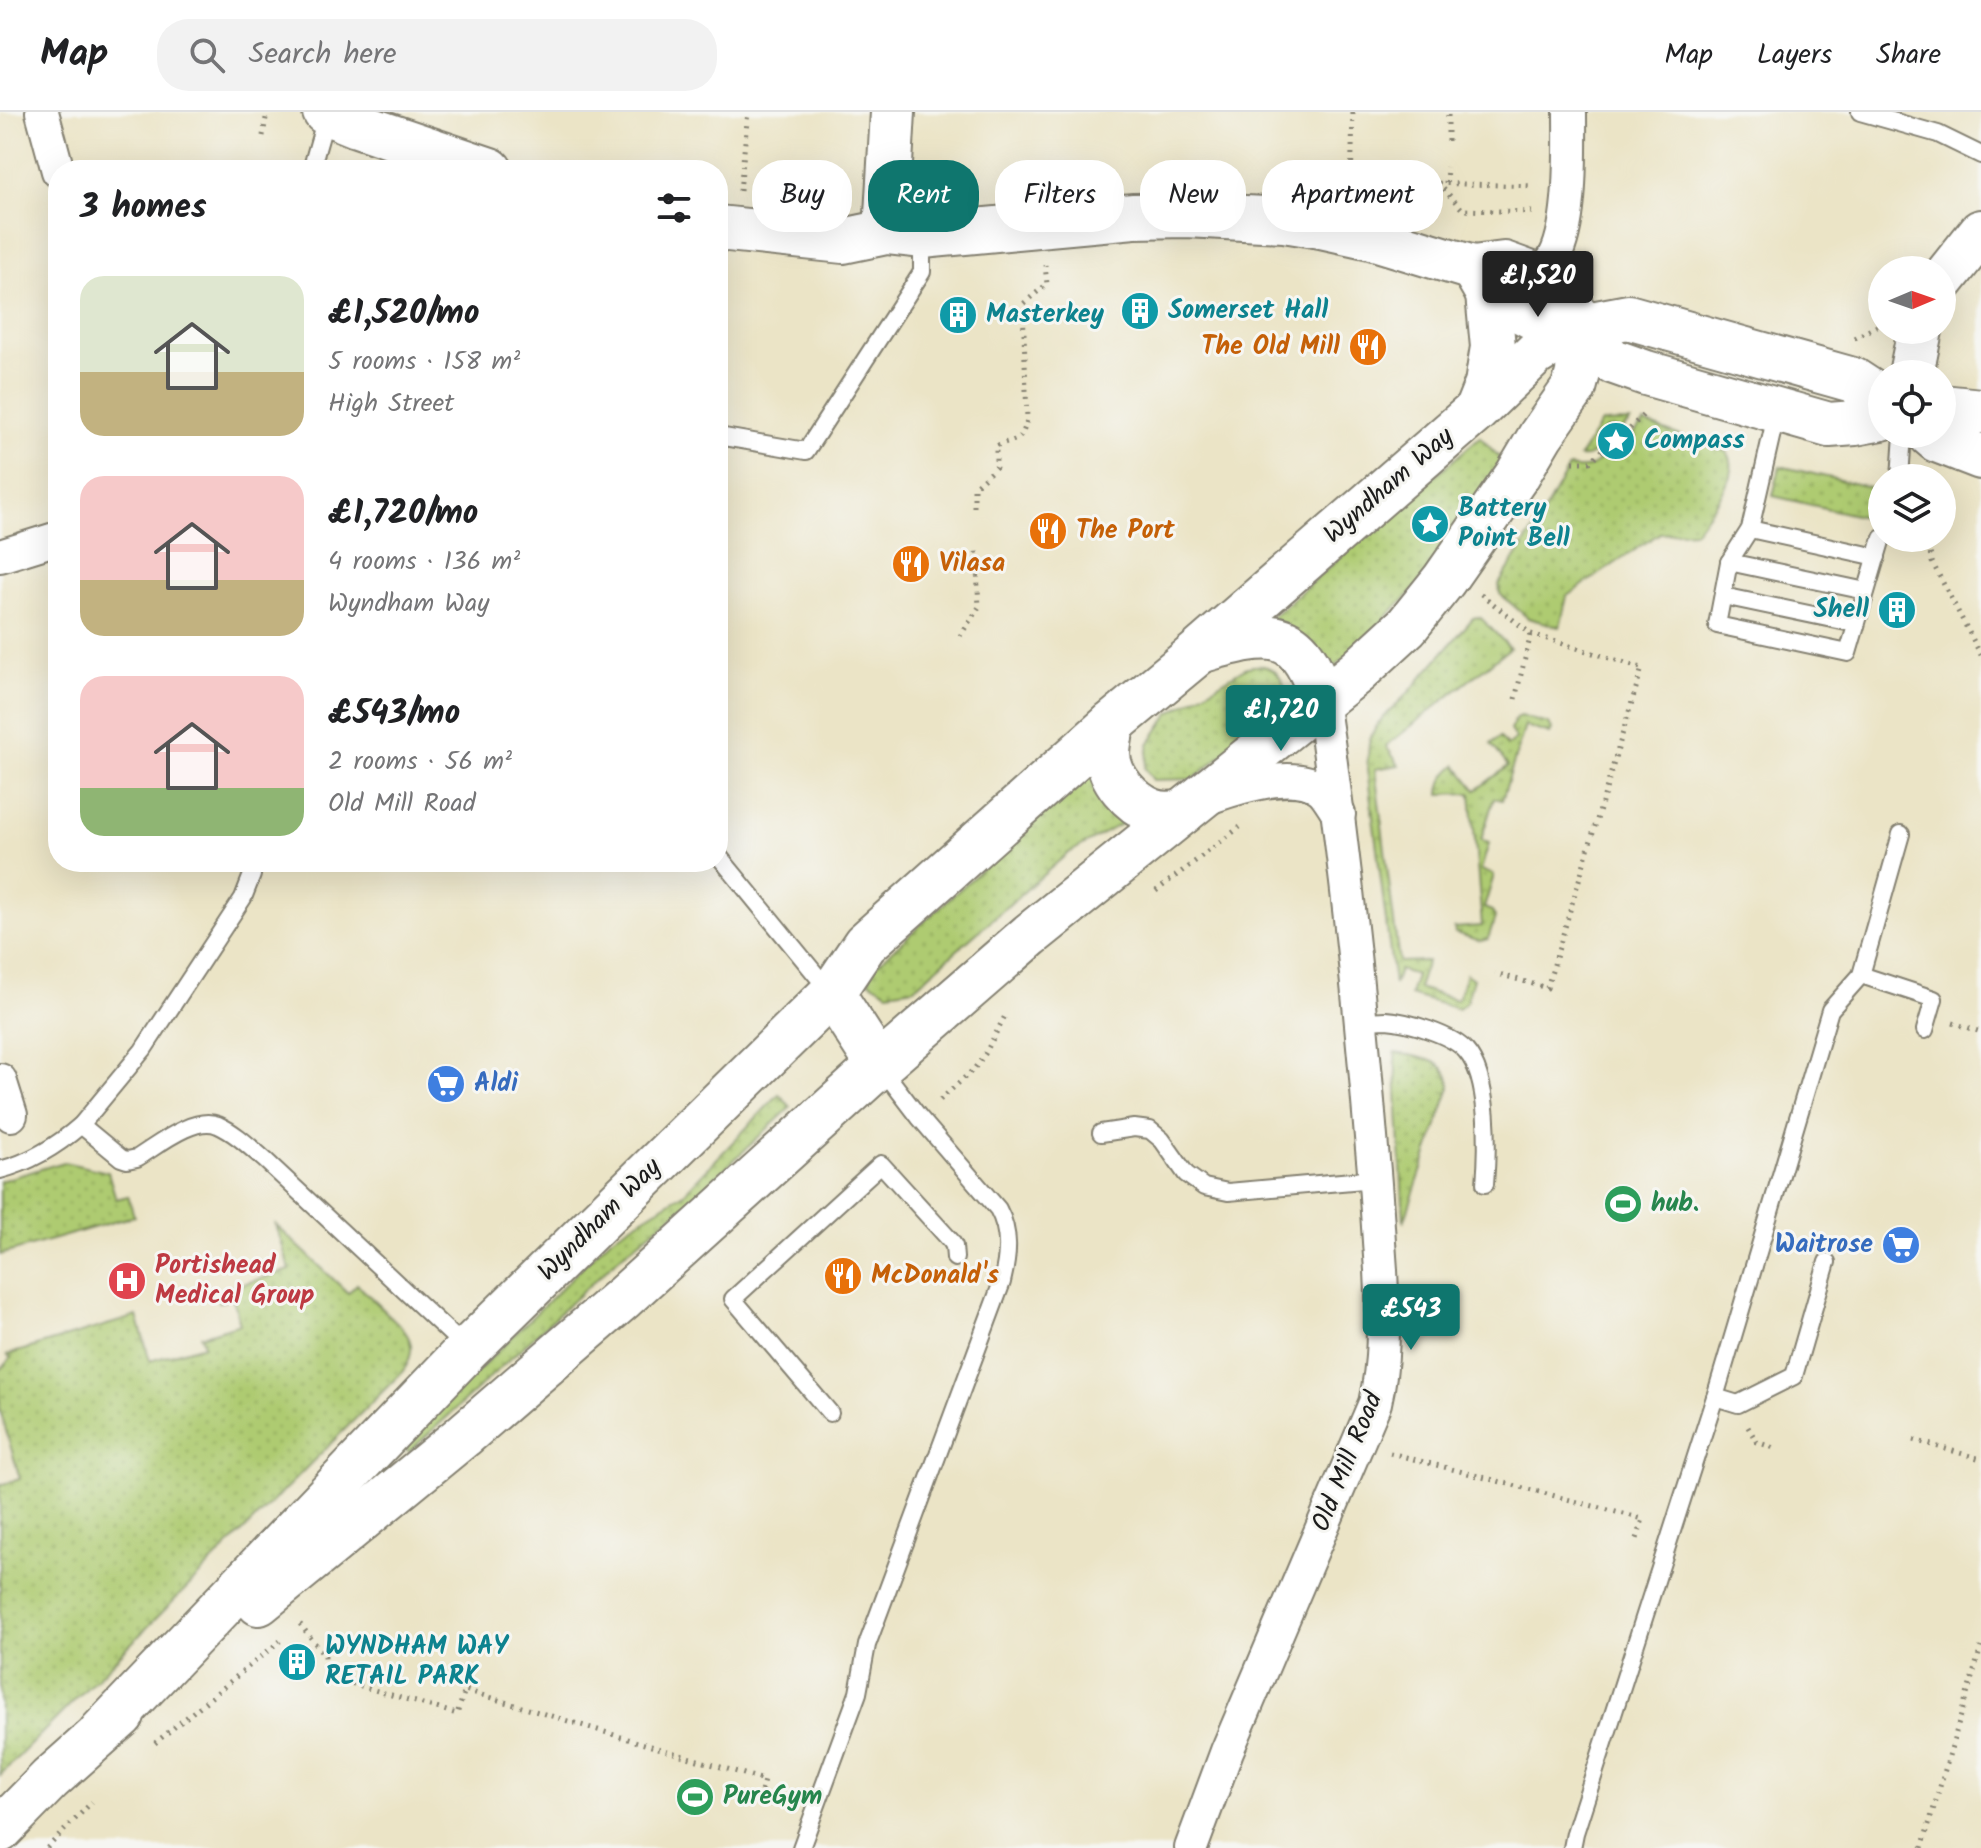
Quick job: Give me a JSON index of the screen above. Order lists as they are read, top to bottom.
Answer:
{
  "streets": {
    "main road": ["Wyndham Way"],
    "street": ["Old Mill Road"]
  },
  "crossings": [
    ["Wyndham Way", "Old Mill Road"]
  ],
  "places": {
    "building": [
      "Somerset Hall",
      "Masterkey",
      "Shell",
      "WYNDHAM WAY RETAIL PARK"
    ],
    "restaurant": [
      "The Old Mill",
      "The Port",
      "Vilasa",
      "McDonald's"
    ],
    "place": ["Compass", "Battery Point Bell"],
    "supermarket": ["Aldi", "Waitrose"],
    "sports": ["hub.", "PureGym"],
    "hospital": ["Portishead Medical Group"]
  },
  "north": "right",
  "page": {
    "header": "Map",
    "search": "Search here",
    "nav": ["Map", "Layers", "Share"],
    "chip": [
      "Buy",
      "Rent",
      "Filters",
      "New",
      "Apartment"
    ],
    "heading": "3 homes",
    "price": ["£1,520", "£1,720", "£543"],
    "list": [
      {
        "name": "£1,520/mo",
        "note": "5 rooms · 158 m² · High Street"
      },
      {
        "name": "£1,720/mo",
        "note": "4 rooms · 136 m² · Wyndham Way"
      },
      {
        "name": "£543/mo",
        "note": "2 rooms · 56 m² · Old Mill Road"
      }
    ]
  }
}
